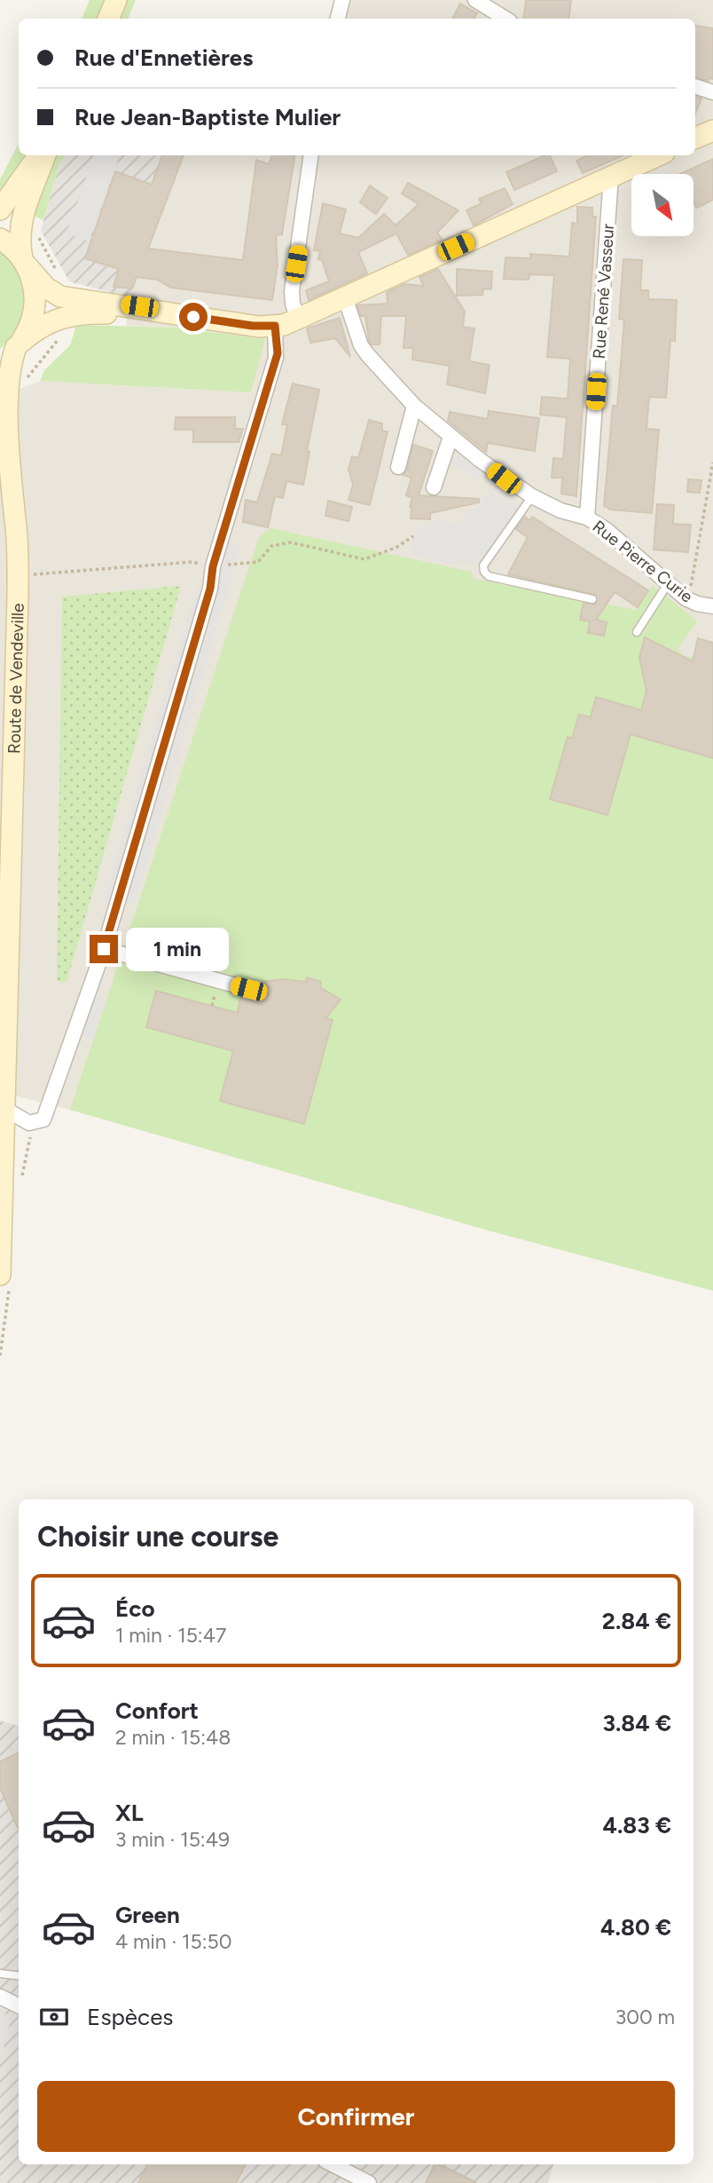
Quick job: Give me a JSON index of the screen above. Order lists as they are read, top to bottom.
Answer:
{
  "streets": {
    "main road": ["Route de Vendeville"],
    "street": ["Rue René Vasseur", "Rue Pierre Curie"]
  },
  "crossings": [
    ["Rue René Vasseur", "Rue Pierre Curie"]
  ],
  "north": "bottom right",
  "page": {
    "banner": ["Rue d'Ennetières", "Rue Jean-Baptiste Mulier"],
    "bubble": "1 min",
    "heading": "Choisir une course",
    "list": [
      {
        "name": "Éco",
        "note": "1 min · 15:47",
        "value": "2.84 €"
      },
      {
        "name": "Confort",
        "note": "2 min · 15:48",
        "value": "3.84 €"
      },
      {
        "name": "XL",
        "note": "3 min · 15:49",
        "value": "4.83 €"
      },
      {
        "name": "Green",
        "note": "4 min · 15:50",
        "value": "4.80 €"
      }
    ],
    "pay": ["Espèces", "300 m"],
    "buttons": "Confirmer"
  }
}
